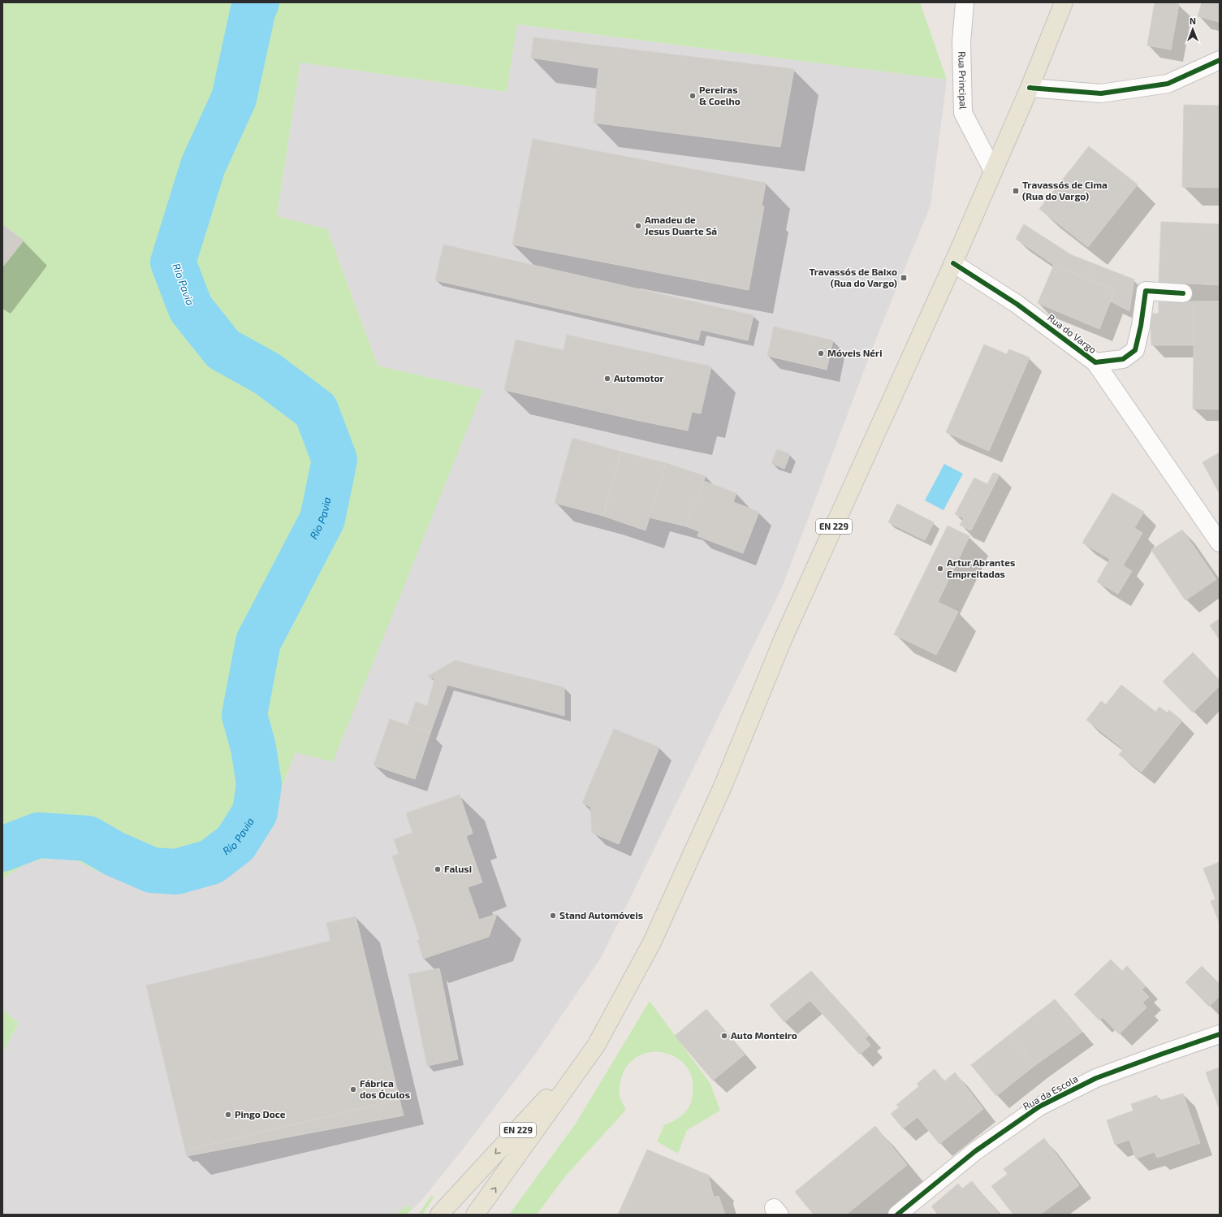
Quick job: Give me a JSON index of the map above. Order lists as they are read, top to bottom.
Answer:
{
  "streets": {
    "main road": ["EN 229"],
    "street": ["Rua Principal", "Rua do Vargo", "Rua da Escola"]
  },
  "crossings": [
    ["Rua Principal", "EN 229"],
    ["Rua do Vargo", "EN 229"]
  ],
  "water": ["Rio Pavia"],
  "places": {
    "other": [
      "Pereiras & Coelho",
      "Amadeu de Jesus Duarte Sá",
      "Móveis Néri",
      "Automotor",
      "Artur Abrantes Empreitadas",
      "Falusi",
      "Stand Automóveis",
      "Auto Monteiro",
      "Fábrica dos Óculos",
      "Pingo Doce"
    ],
    "transit": ["Travassós de Cima (Rua do Vargo)", "Travassós de Baixo (Rua do Vargo)"]
  },
  "north": "top"
}
